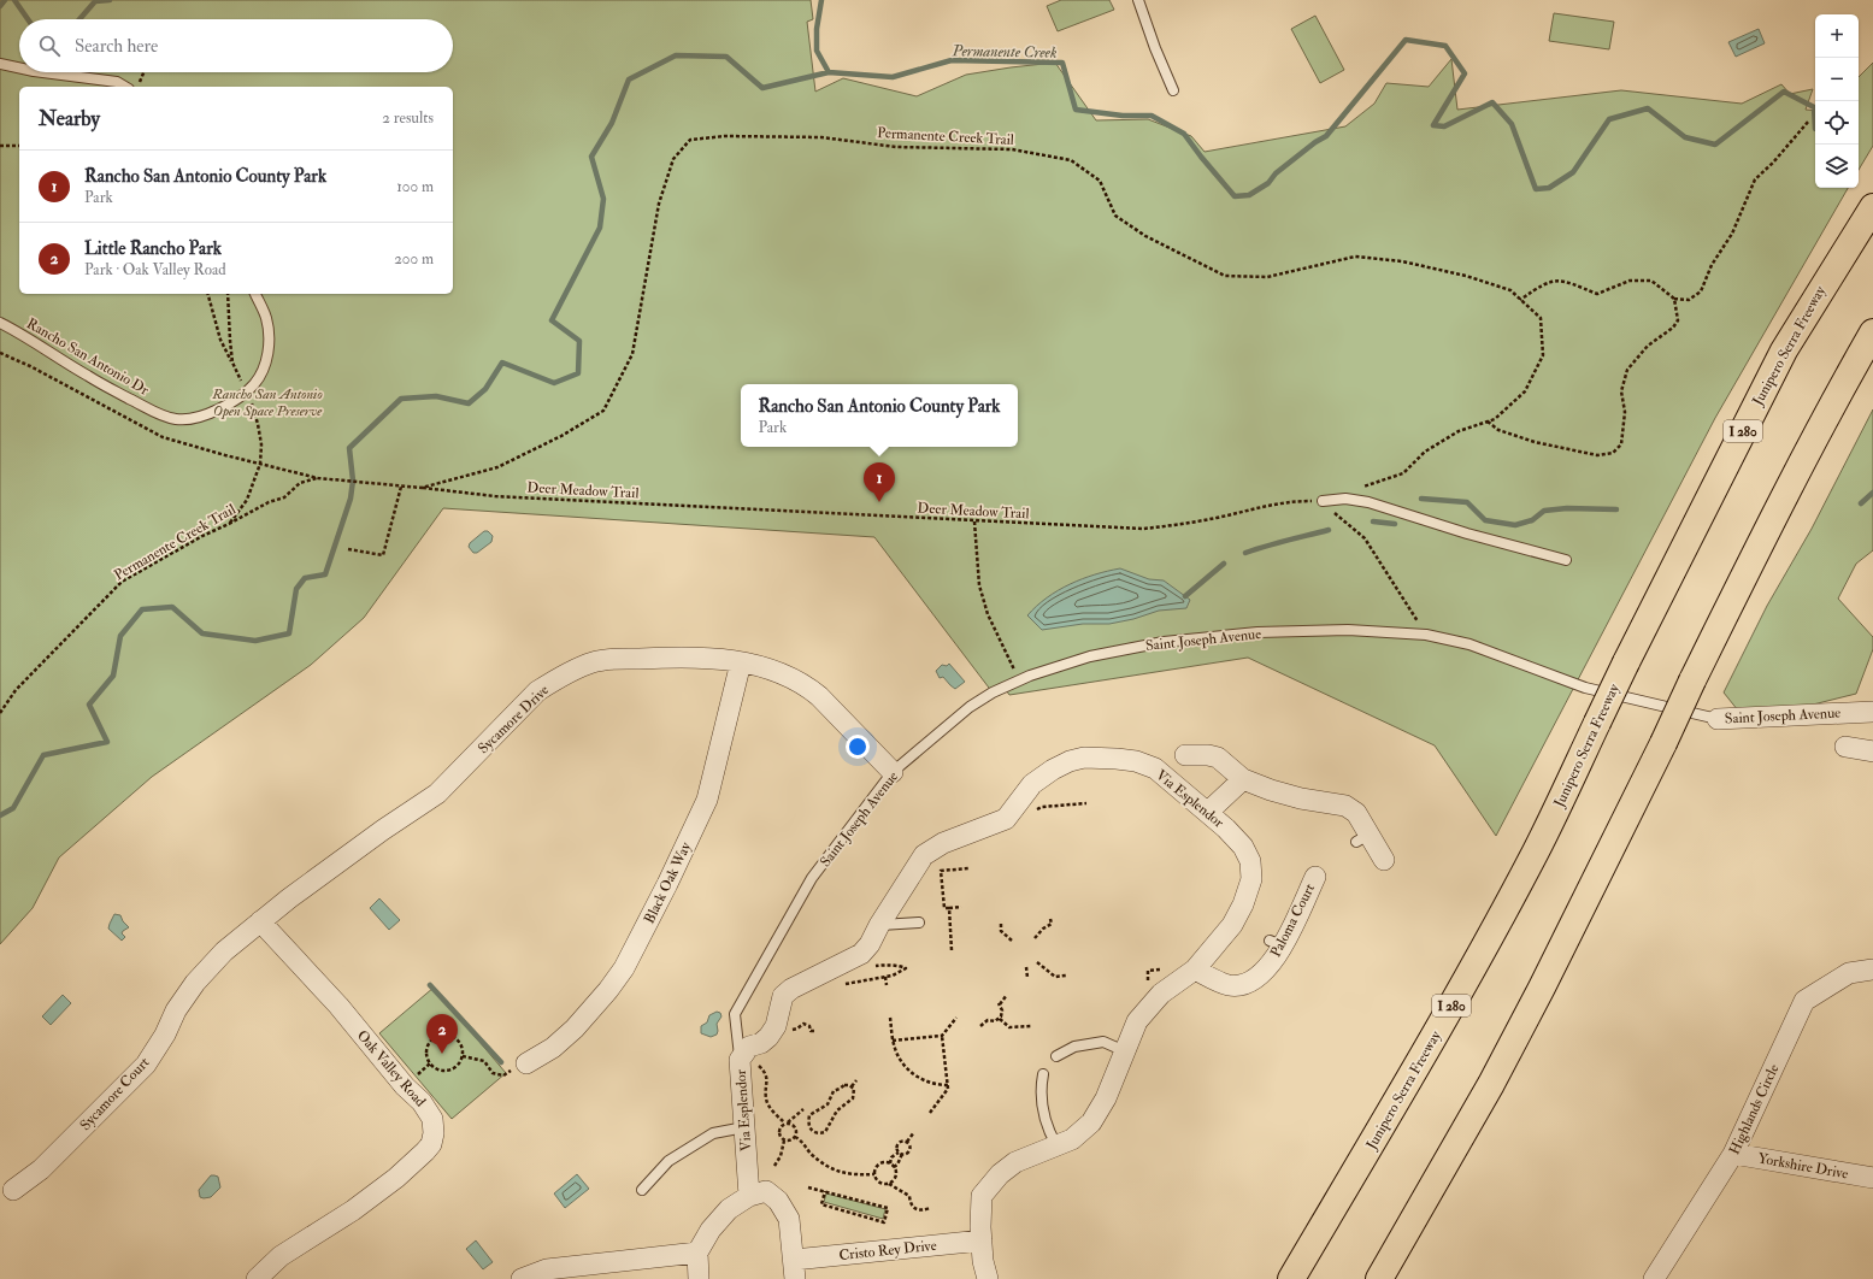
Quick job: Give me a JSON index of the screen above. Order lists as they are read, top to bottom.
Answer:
{
  "streets": {
    "highway": ["Junipero Serra Freeway", "I 280"],
    "street": [
      "Saint Joseph Avenue",
      "Sycamore Drive",
      "Via Esplendor",
      "Black Oak Way",
      "Paloma Court",
      "Oak Valley Road",
      "Sycamore Court",
      "Highlands Circle",
      "Yorkshire Drive",
      "Cristo Rey Drive"
    ],
    "lane": ["Rancho San Antonio Dr"],
    "path": ["Permanente Creek Trail", "Deer Meadow Trail"]
  },
  "crossings": [
    ["Permanente Creek Trail", "Deer Meadow Trail"],
    ["Saint Joseph Avenue", "Sycamore Drive"],
    ["Saint Joseph Avenue", "Via Esplendor"],
    ["Sycamore Drive", "Black Oak Way"],
    ["Sycamore Drive", "Oak Valley Road"],
    ["Sycamore Drive", "Sycamore Court"],
    ["Via Esplendor", "Paloma Court"],
    ["Via Esplendor", "Cristo Rey Drive"],
    ["Oak Valley Road", "Sycamore Court"],
    ["Highlands Circle", "Yorkshire Drive"]
  ],
  "water": ["Permanente Creek"],
  "parks": ["Rancho San Antonio Open Space Preserve"],
  "page": {
    "map_buttons": ["+", "−"],
    "search": "Search here",
    "heading": ["Nearby", "2 results"],
    "list": [
      {
        "mark": "1",
        "name": "Rancho San Antonio County Park",
        "note": "Park",
        "value": "100 m"
      },
      {
        "mark": "2",
        "name": "Little Rancho Park",
        "note": "Park · Oak Valley Road",
        "value": "200 m"
      }
    ],
    "popup": ["Rancho San Antonio County Park", "Park"],
    "pins": ["1", "2"]
  }
}
